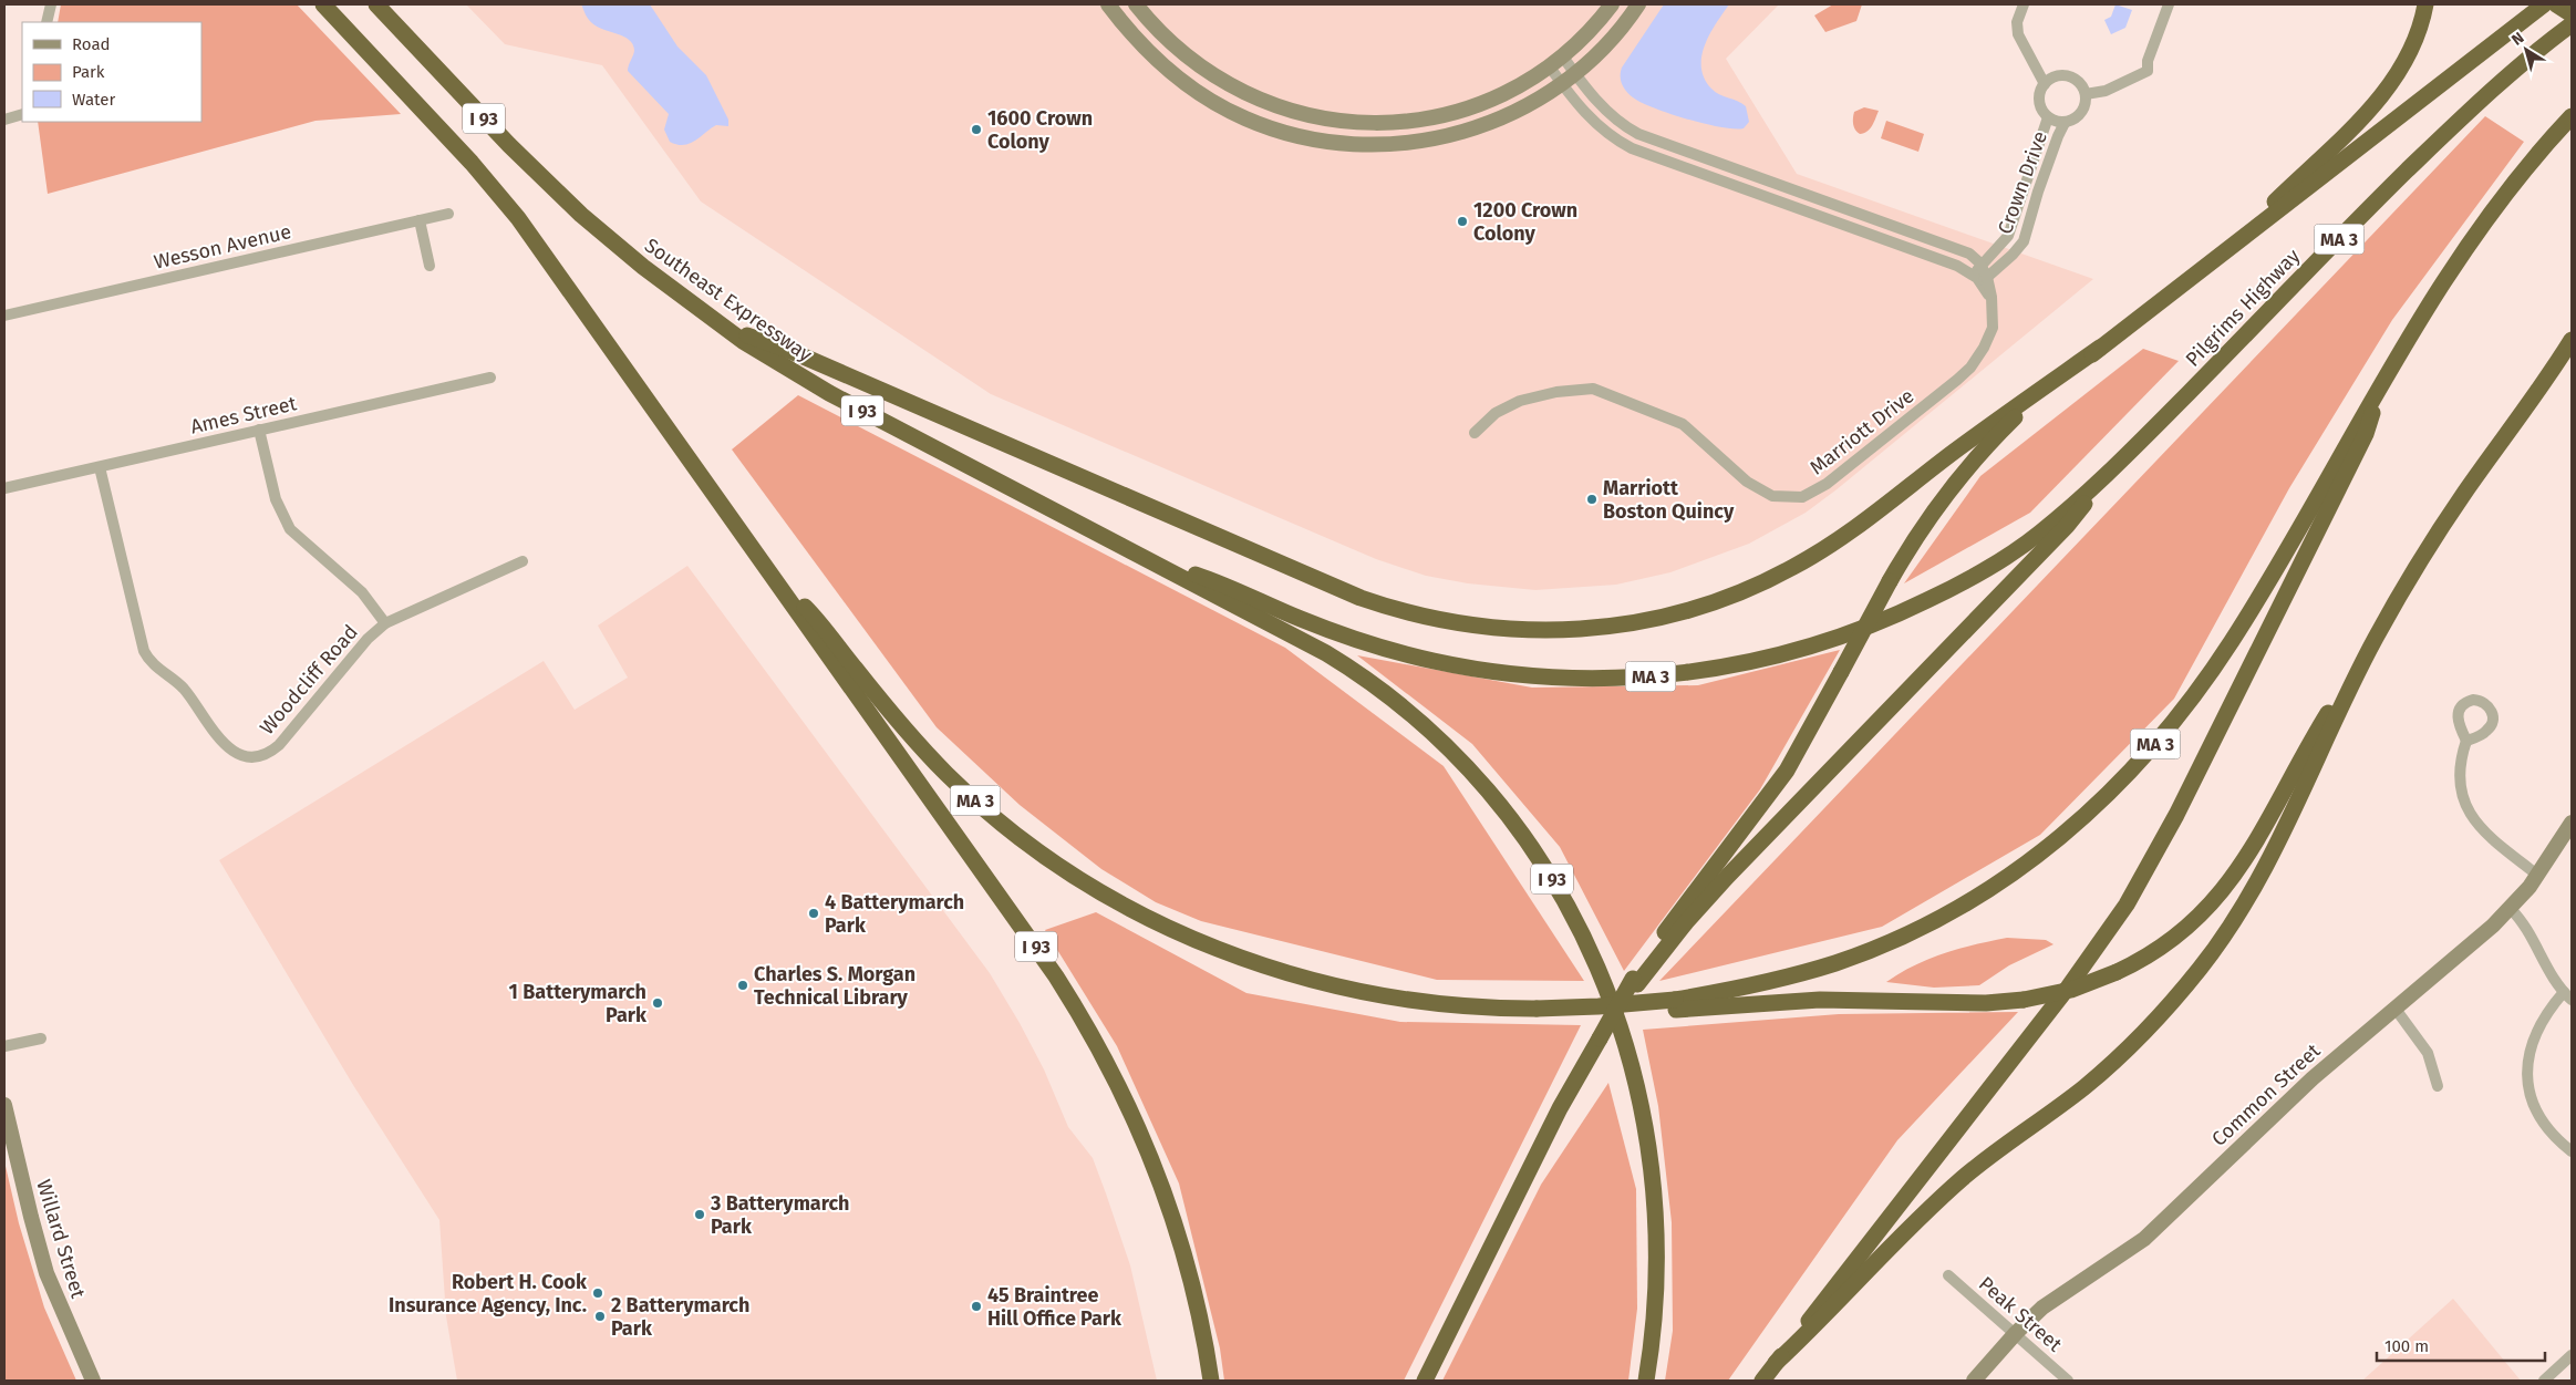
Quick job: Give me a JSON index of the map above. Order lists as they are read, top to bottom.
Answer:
{
  "streets": {
    "highway": [
      "I 93",
      "MA 3",
      "Southeast Expressway",
      "Pilgrims Highway"
    ],
    "street": [
      "Crown Drive",
      "Wesson Avenue",
      "Ames Street",
      "Marriott Drive",
      "Woodcliff Road",
      "Common Street",
      "Willard Street",
      "Peak Street"
    ]
  },
  "crossings": [
    ["I 93", "MA 3"],
    ["I 93", "Southeast Expressway"],
    ["Crown Drive", "Marriott Drive"],
    ["MA 3", "Southeast Expressway"],
    ["MA 3", "Pilgrims Highway"],
    ["Ames Street", "Woodcliff Road"],
    ["Common Street", "Peak Street"]
  ],
  "places": [
    "1600 Crown Colony",
    "1200 Crown Colony",
    "Marriott Boston Quincy",
    "4 Batterymarch Park",
    "Charles S. Morgan Technical Library",
    "1 Batterymarch Park",
    "3 Batterymarch Park",
    "Robert H. Cook Insurance Agency, Inc.",
    "45 Braintree Hill Office Park",
    "2 Batterymarch Park"
  ],
  "legend": ["Road", "Park", "Water"],
  "scale_bar": "100 m",
  "north": "top left"
}
